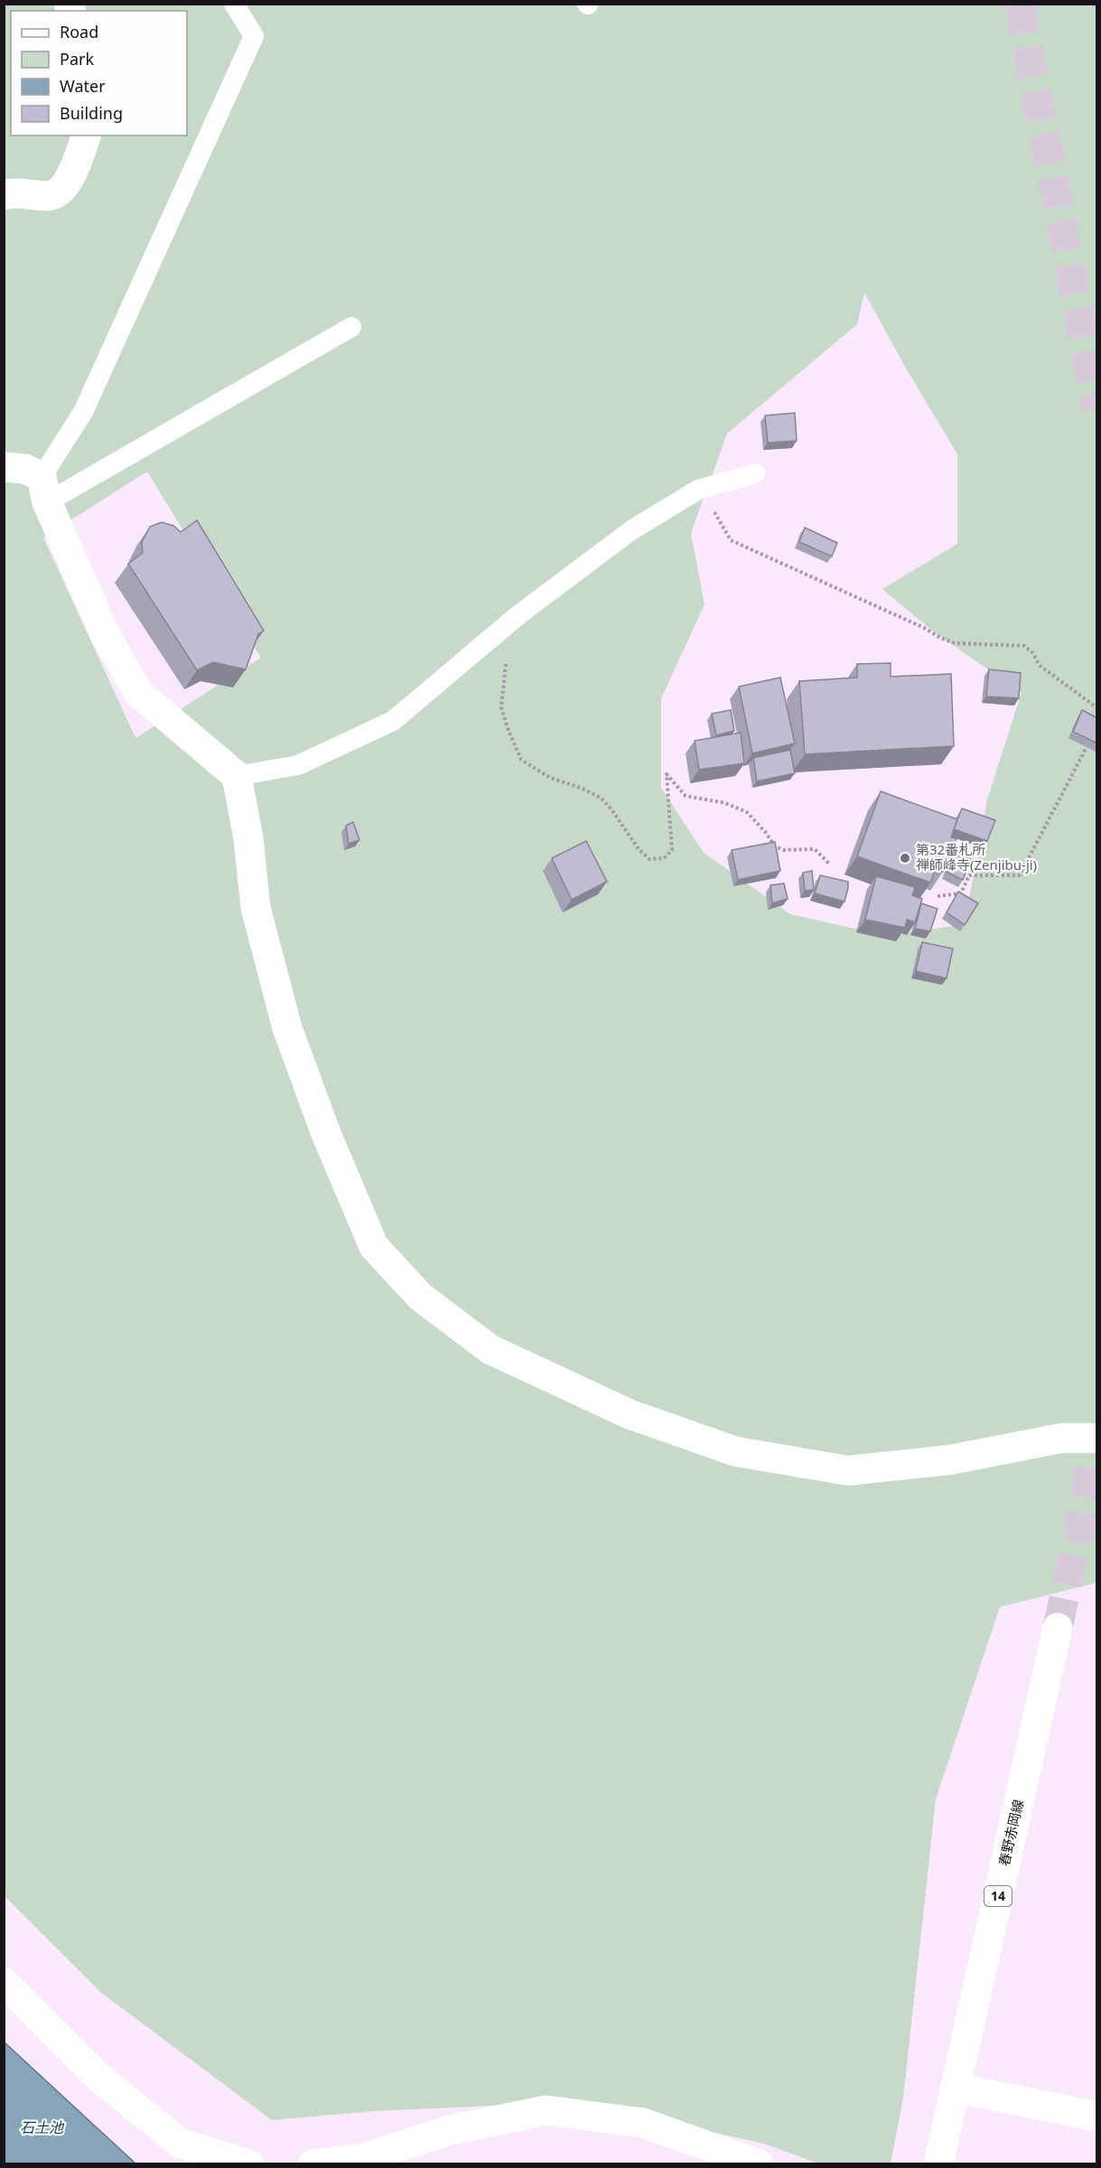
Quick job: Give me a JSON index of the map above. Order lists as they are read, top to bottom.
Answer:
{
  "streets": {
    "street": ["春野赤岡線", "14"]
  },
  "water": ["石土池"],
  "places": ["第32番札所 禅師峰寺(Zenjibu-ji)"],
  "legend": [
    "Road",
    "Park",
    "Water",
    "Building"
  ]
}
